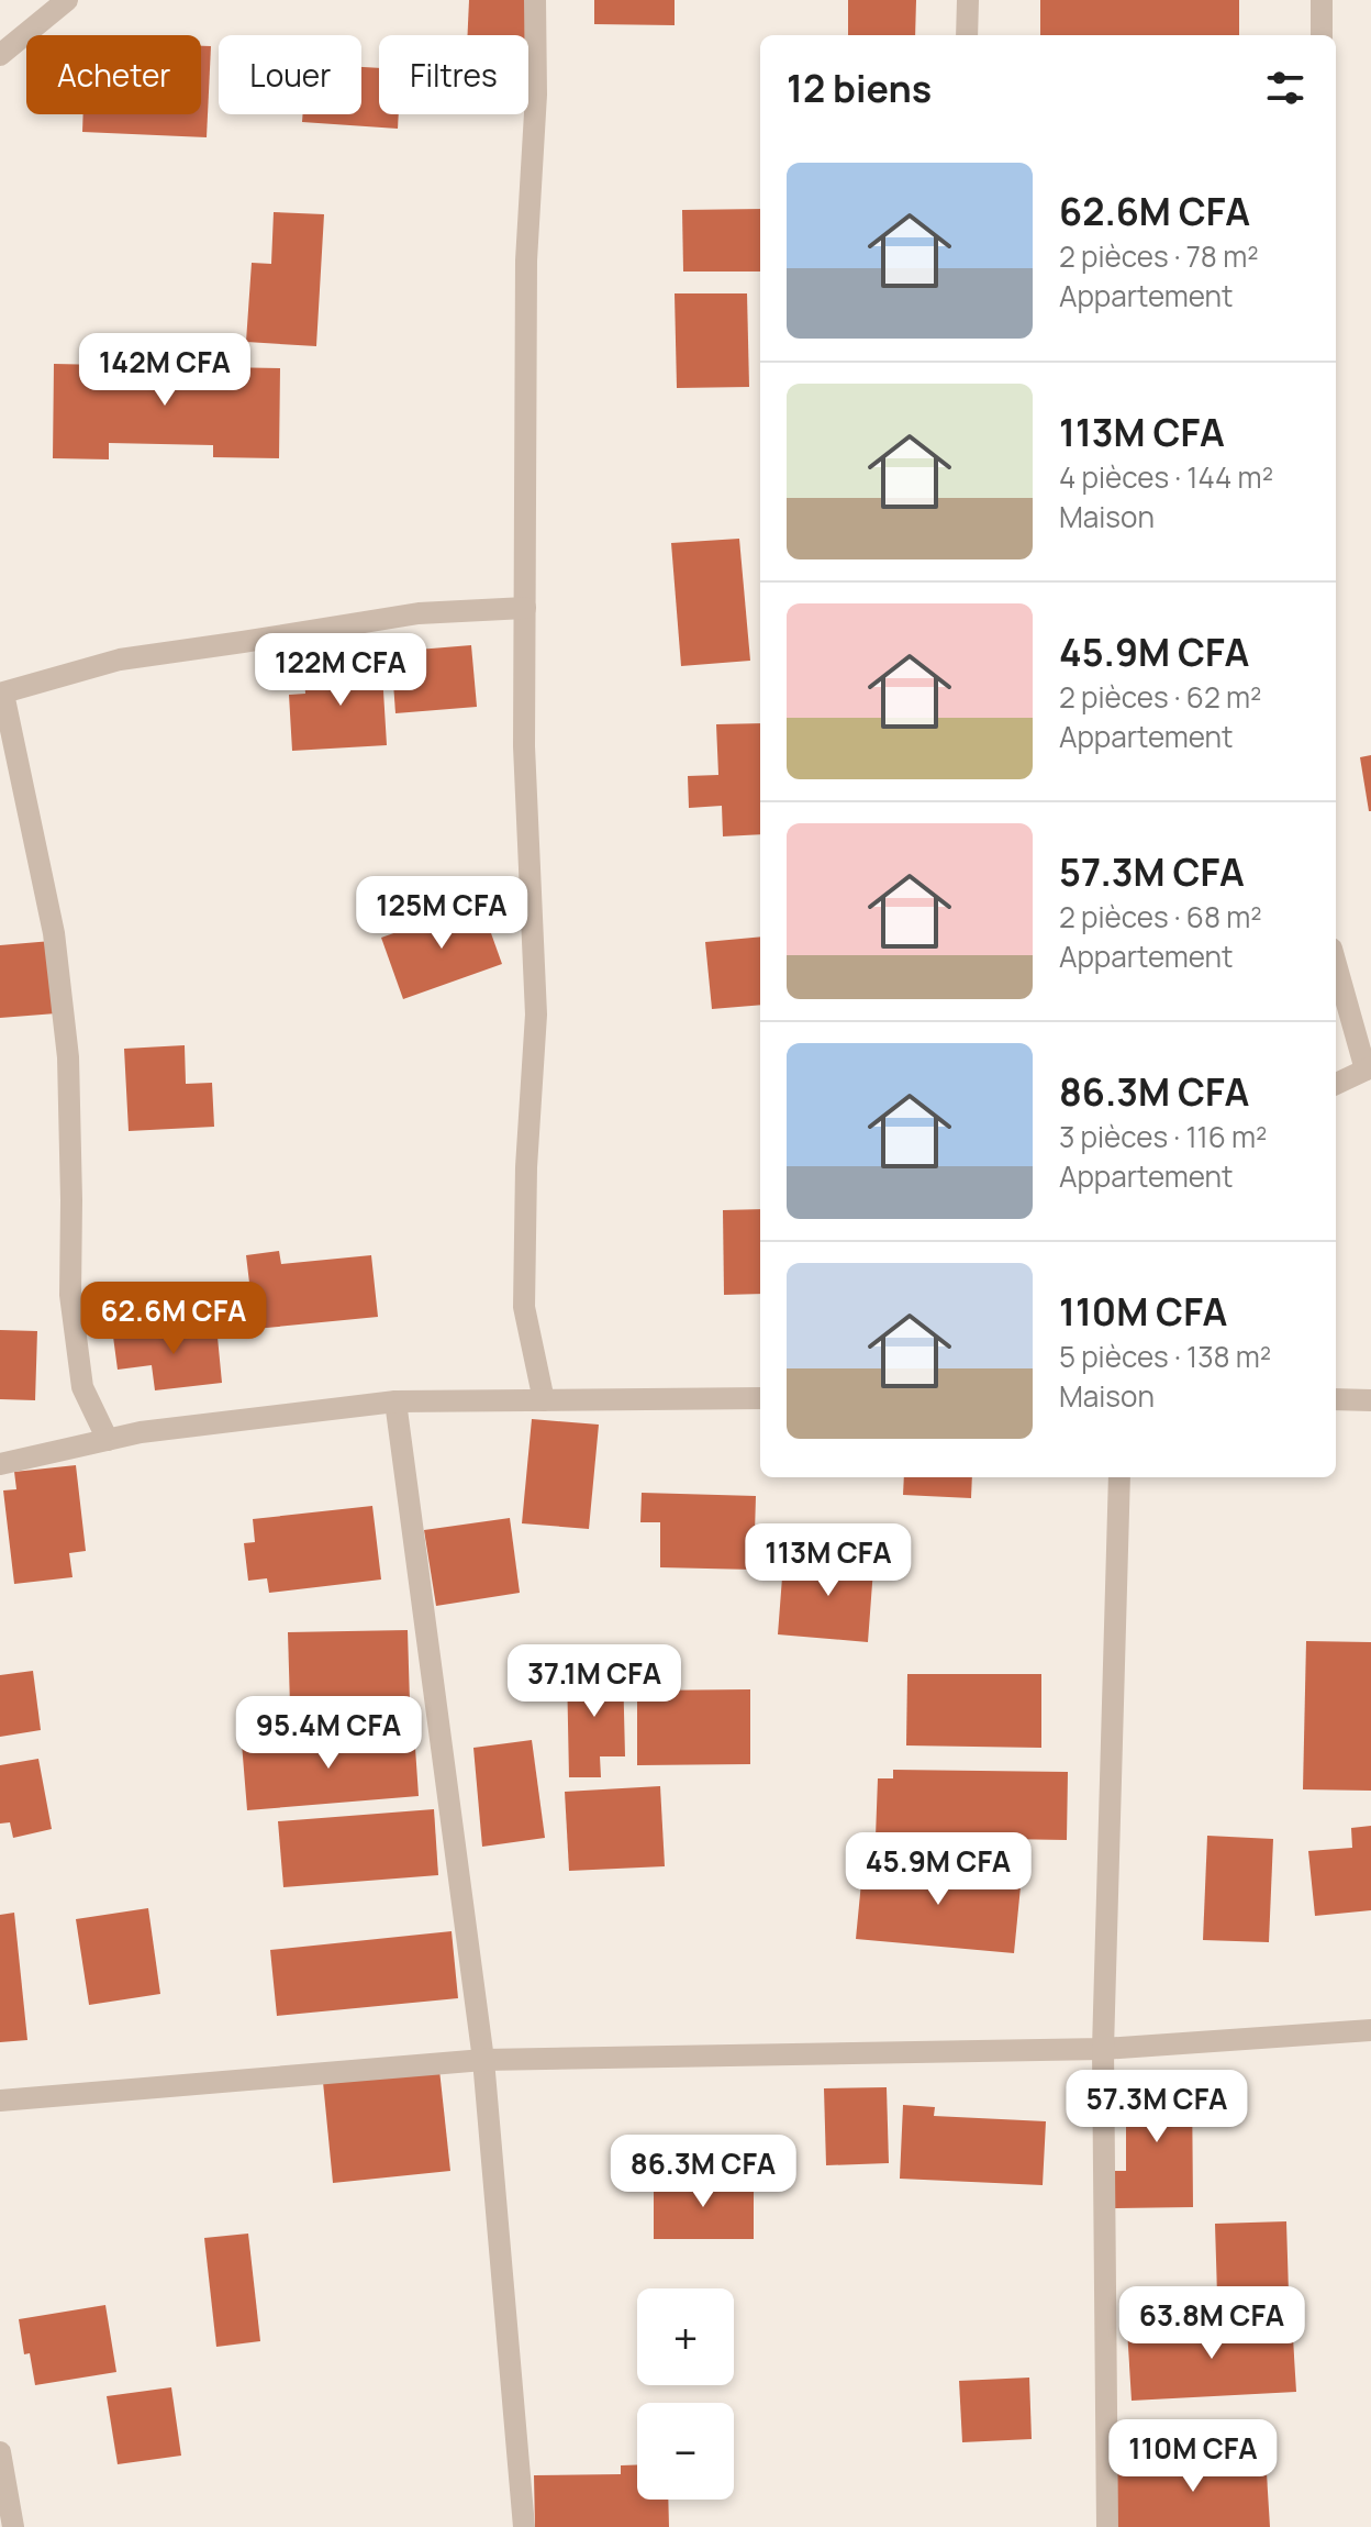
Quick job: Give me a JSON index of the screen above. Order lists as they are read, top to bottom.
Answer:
{
  "page": {
    "chip": ["Acheter", "Louer", "Filtres"],
    "heading": "12 biens",
    "list": [
      {
        "name": "62.6M CFA",
        "note": "2 pièces · 78 m² · Appartement"
      },
      {
        "name": "113M CFA",
        "note": "4 pièces · 144 m² · Maison"
      },
      {
        "name": "45.9M CFA",
        "note": "2 pièces · 62 m² · Appartement"
      },
      {
        "name": "57.3M CFA",
        "note": "2 pièces · 68 m² · Appartement"
      },
      {
        "name": "86.3M CFA",
        "note": "3 pièces · 116 m² · Appartement"
      },
      {
        "name": "110M CFA",
        "note": "5 pièces · 138 m² · Maison"
      }
    ],
    "price": [
      "142M CFA",
      "122M CFA",
      "125M CFA",
      "62.6M CFA",
      "113M CFA",
      "37.1M CFA",
      "95.4M CFA",
      "45.9M CFA",
      "57.3M CFA",
      "86.3M CFA",
      "63.8M CFA",
      "110M CFA"
    ],
    "map_buttons": ["+", "−"]
  }
}
